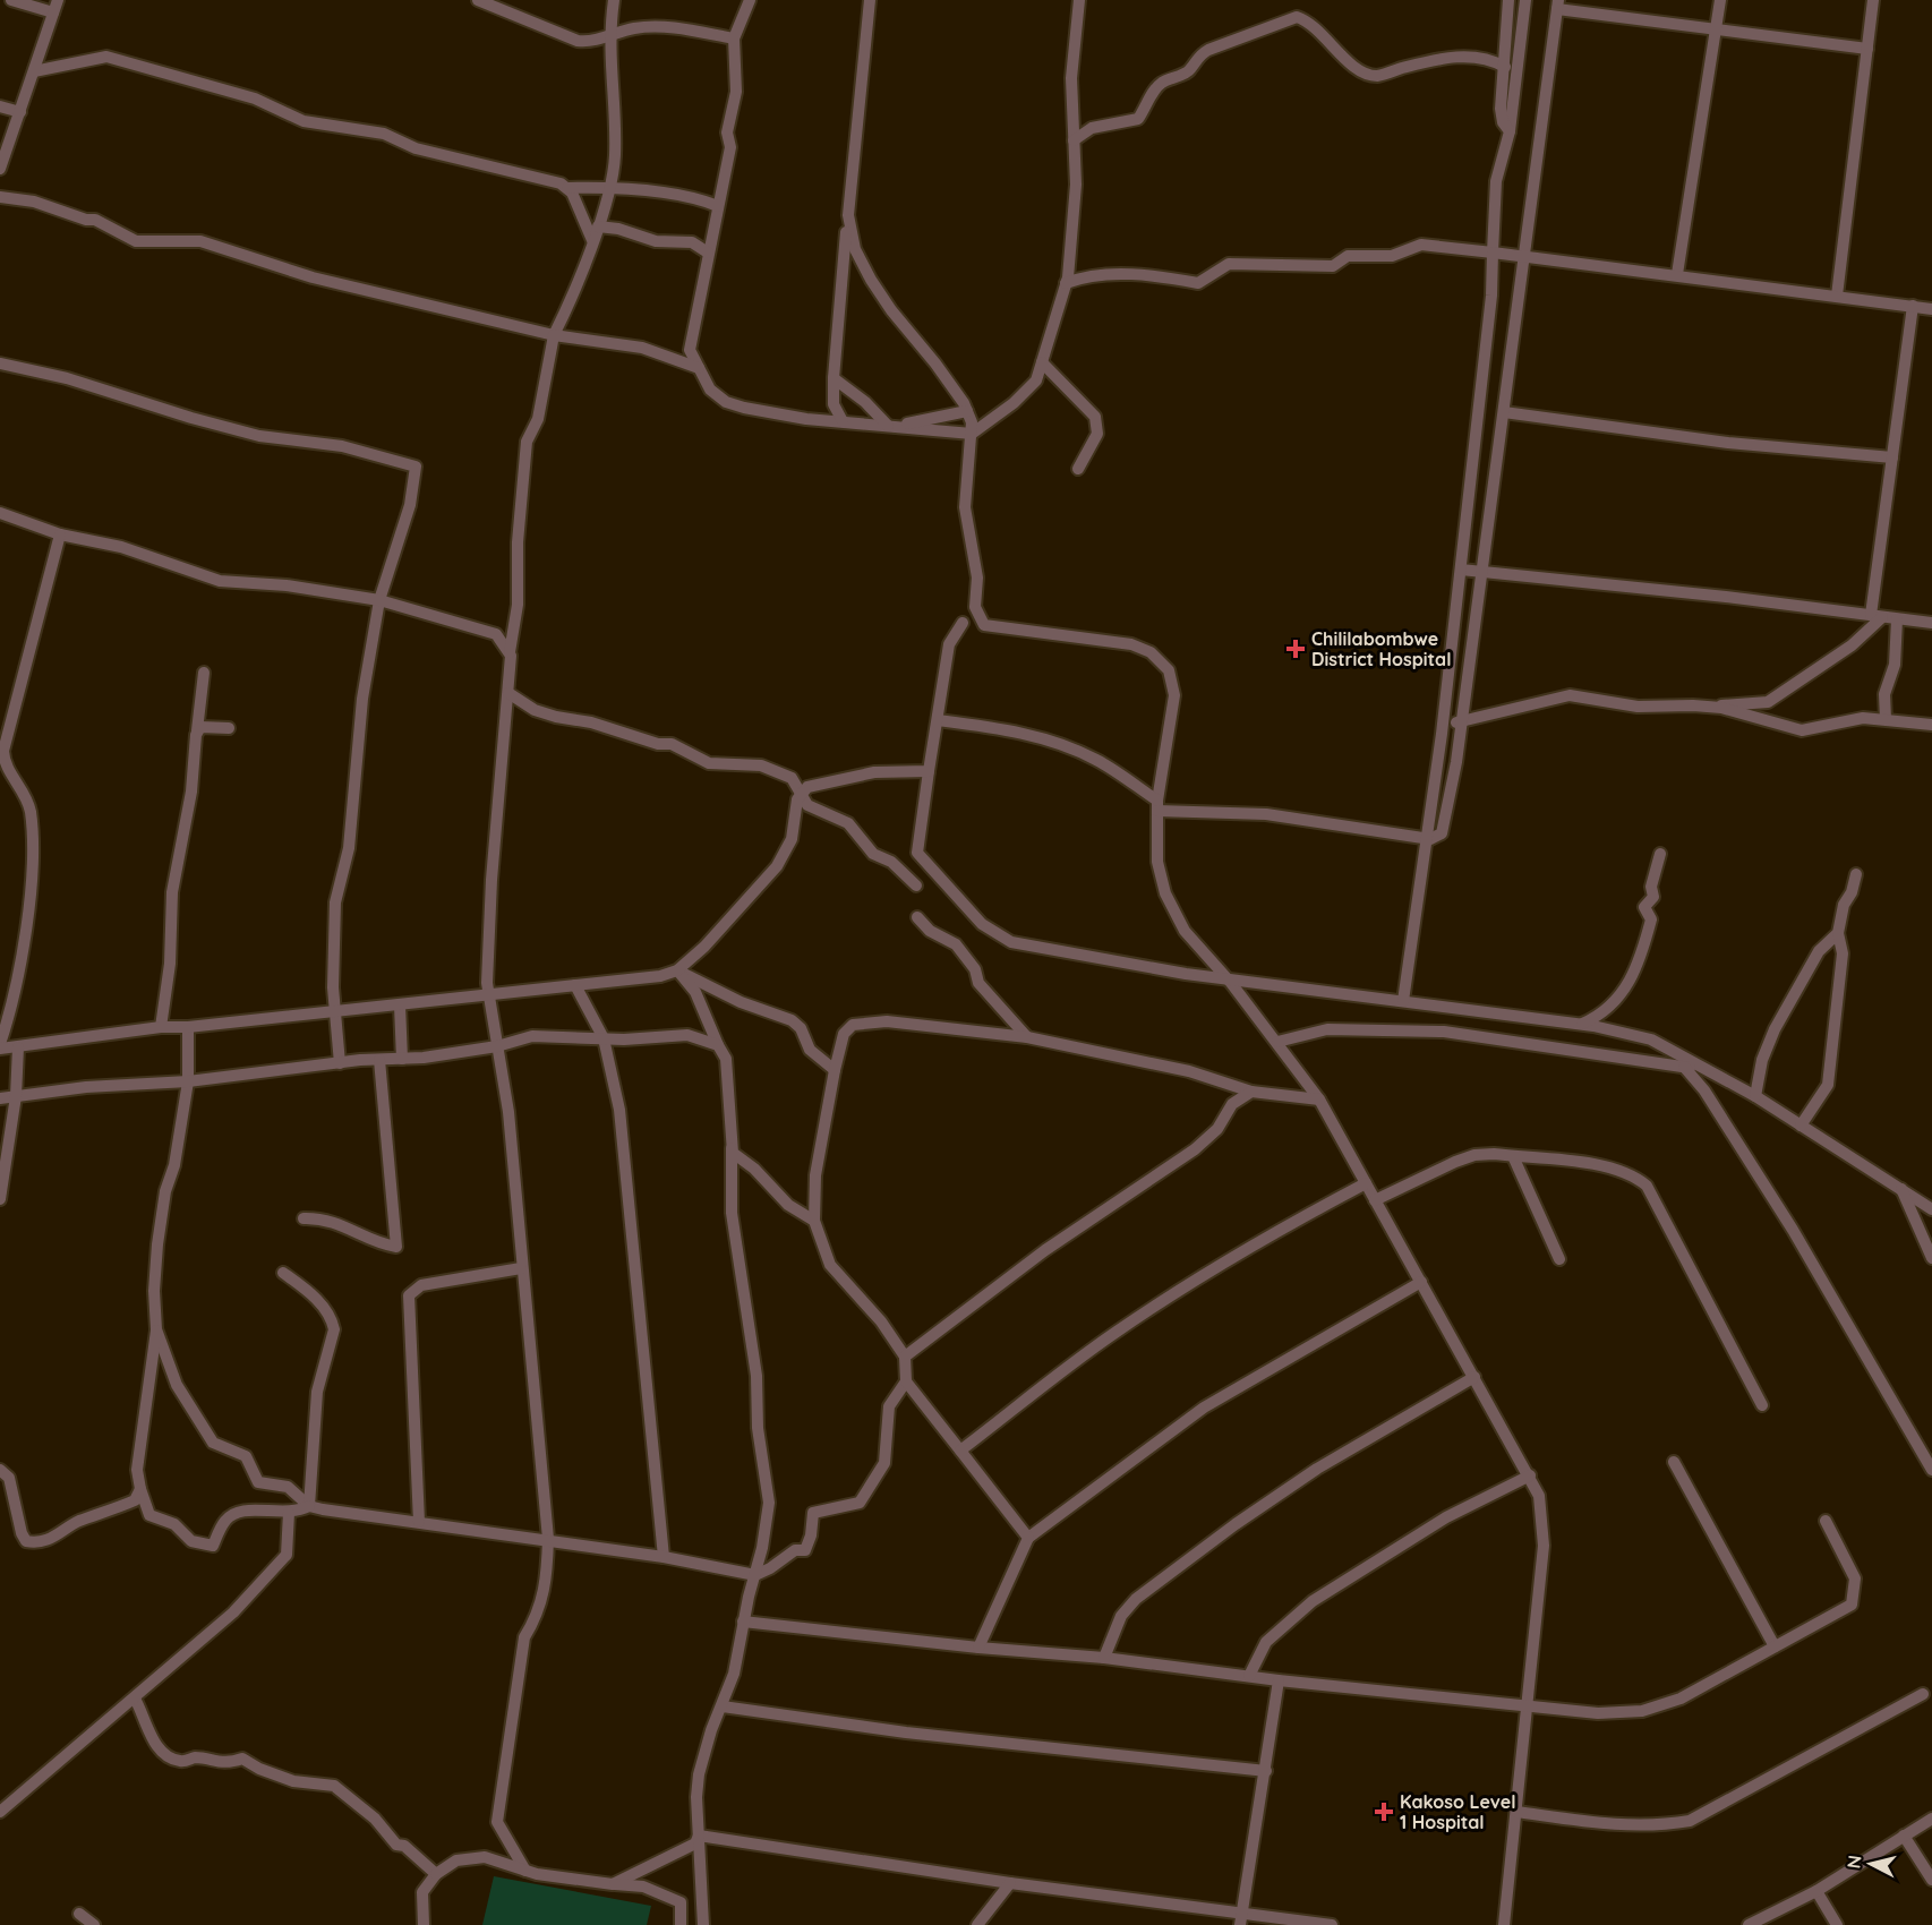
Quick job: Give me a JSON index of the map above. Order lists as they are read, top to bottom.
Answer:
{
  "places": {
    "health": ["Chililabombwe District Hospital", "Kakoso Level 1 Hospital"]
  },
  "north": "left"
}
